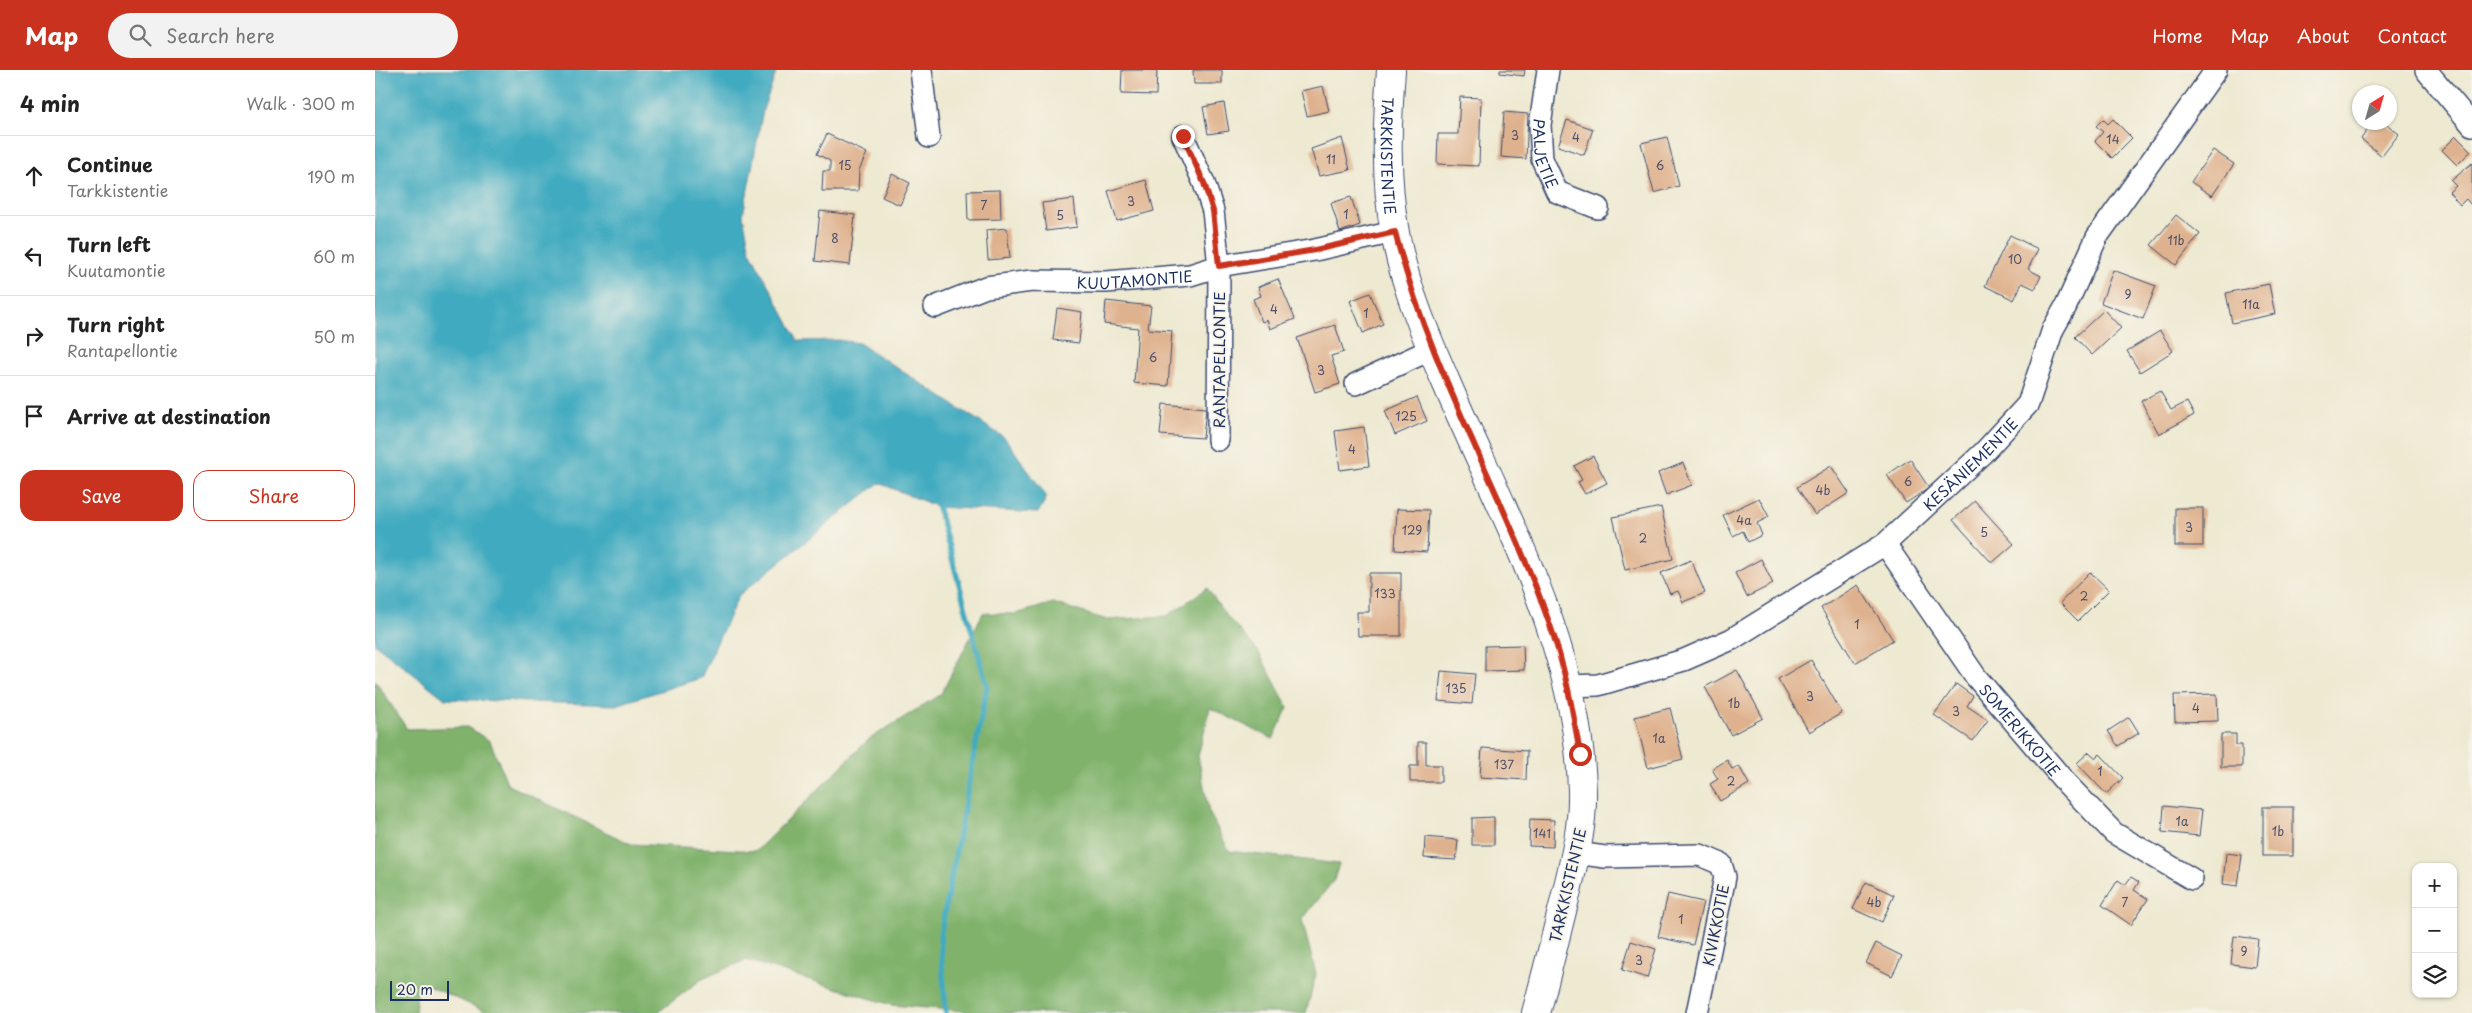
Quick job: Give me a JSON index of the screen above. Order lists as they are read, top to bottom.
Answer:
{
  "streets": {
    "street": [
      "PALJETIE",
      "TARKKISTENTIE",
      "KUUTAMONTIE",
      "RANTAPELLONTIE",
      "KESÄNIEMENTIE",
      "SOMERIKKOTIE",
      "KIVIKKOTIE"
    ]
  },
  "crossings": [
    ["TARKKISTENTIE", "KUUTAMONTIE"],
    ["TARKKISTENTIE", "KESÄNIEMENTIE"],
    ["TARKKISTENTIE", "KIVIKKOTIE"],
    ["KUUTAMONTIE", "RANTAPELLONTIE"],
    ["KESÄNIEMENTIE", "SOMERIKKOTIE"]
  ],
  "house_numbers": [
    "3",
    "4",
    "14",
    "11",
    "15",
    "6",
    "3",
    "7",
    "1",
    "5",
    "8",
    "11b",
    "10",
    "9",
    "11a",
    "4",
    "1",
    "6",
    "3",
    "125",
    "4",
    "6",
    "4b",
    "4a",
    "3",
    "129",
    "5",
    "2",
    "133",
    "2",
    "1",
    "135",
    "3",
    "1b",
    "4",
    "3",
    "1a",
    "137",
    "1",
    "2",
    "1a",
    "1b",
    "141",
    "4b",
    "7",
    "1",
    "9",
    "3"
  ],
  "scale_bar": "20 m",
  "north": "top right",
  "page": {
    "header": "Map",
    "search": "Search here",
    "nav": [
      "Home",
      "Map",
      "About",
      "Contact"
    ],
    "heading": ["4 min", "Walk · 300 m"],
    "list": [
      ["Continue", "Tarkkistentie", "190 m"],
      ["Turn left", "Kuutamontie", "60 m"],
      ["Turn right", "Rantapellontie", "50 m"],
      "Arrive at destination"
    ],
    "buttons": ["Save", "Share"],
    "map_buttons": ["+", "−"],
    "scale": "20 m"
  }
}
